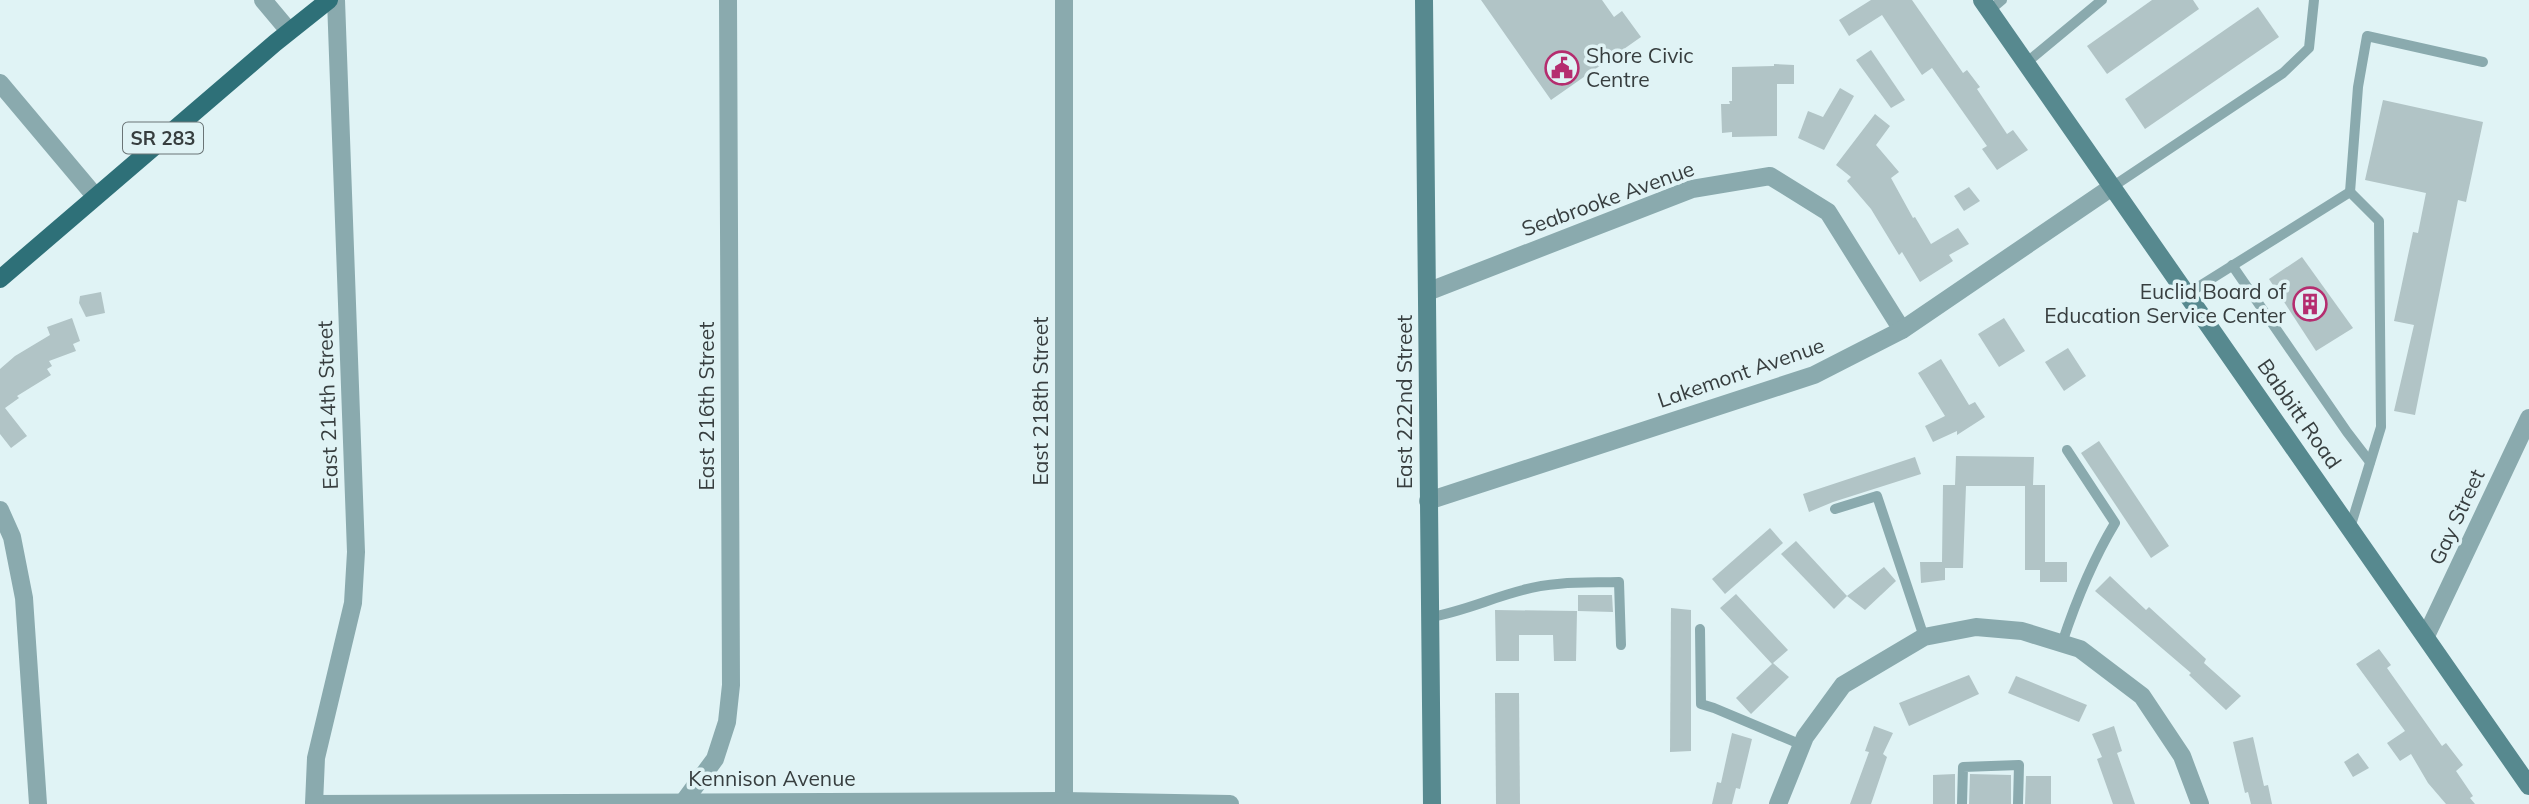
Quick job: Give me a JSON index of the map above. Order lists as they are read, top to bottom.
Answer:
{
  "streets": {
    "main road": ["SR 283", "East 222nd Street", "Babbitt Road"],
    "street": [
      "Seabrooke Avenue",
      "Lakemont Avenue",
      "East 218th Street",
      "East 214th Street",
      "East 216th Street",
      "Gay Street",
      "Kennison Avenue"
    ]
  },
  "crossings": [
    ["Seabrooke Avenue", "Lakemont Avenue"],
    ["Seabrooke Avenue", "East 222nd Street"],
    ["Lakemont Avenue", "East 222nd Street"],
    ["Lakemont Avenue", "Babbitt Road"],
    ["East 218th Street", "Kennison Avenue"],
    ["East 214th Street", "Kennison Avenue"],
    ["East 216th Street", "Kennison Avenue"],
    ["Babbitt Road", "Gay Street"]
  ],
  "places": {
    "public building": ["Shore Civic Centre"],
    "building": ["Euclid Board of Education Service Center"]
  }
}
